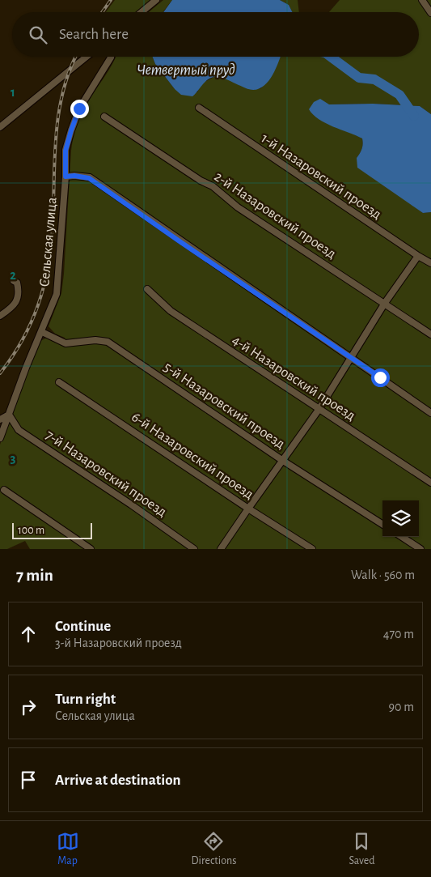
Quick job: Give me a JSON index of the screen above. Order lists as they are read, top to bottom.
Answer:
{
  "streets": {
    "street": [
      "1-й Назаровский проезд",
      "2-й Назаровский проезд",
      "Сельская улица",
      "4-й Назаровский проезд",
      "5-й Назаровский проезд",
      "6-й Назаровский проезд",
      "7-й Назаровский проезд"
    ]
  },
  "crossings": [
    ["Сельская улица", "5-й Назаровский проезд"],
    ["Сельская улица", "7-й Назаровский проезд"]
  ],
  "water": ["Четвертый пруд"],
  "scale_bar": "100 m",
  "page": {
    "search": "Search here",
    "scale": "100 m",
    "heading": ["7 min", "Walk · 560 m"],
    "list": [
      ["Continue", "3-й Назаровский проезд", "470 m"],
      ["Turn right", "Сельская улица", "90 m"],
      "Arrive at destination"
    ],
    "nav": ["Map", "Directions", "Saved"]
  },
  "grid": {
    "rows": ["1", "2", "3"]
  }
}
